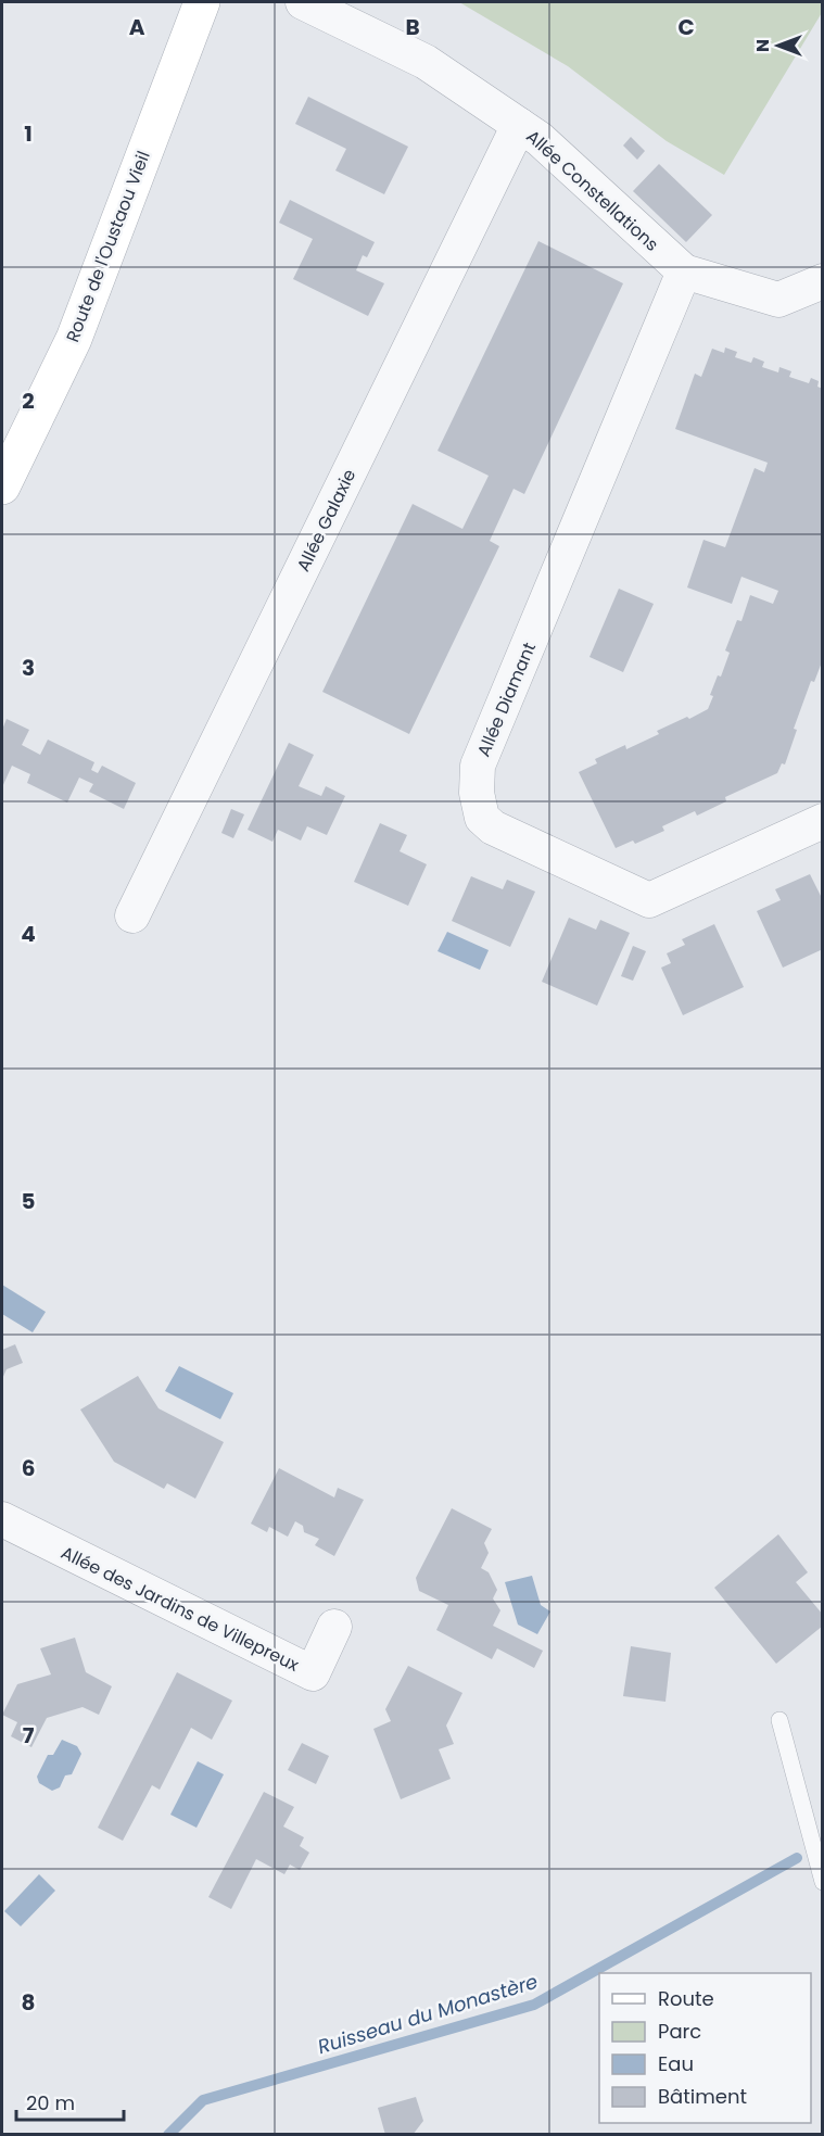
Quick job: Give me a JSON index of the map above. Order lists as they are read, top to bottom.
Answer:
{
  "streets": {
    "street": [
      "Allée Constellations",
      "Route de l'Oustaou Vieil",
      "Allée Galaxie",
      "Allée Diamant",
      "Allée des Jardins de Villepreux"
    ]
  },
  "crossings": [
    ["Allée Constellations", "Allée Galaxie"],
    ["Allée Constellations", "Allée Diamant"]
  ],
  "water": ["Ruisseau du Monastère"],
  "legend": [
    "Route",
    "Parc",
    "Eau",
    "Bâtiment"
  ],
  "scale_bar": "20 m",
  "north": "left",
  "grid": {
    "columns": ["A", "B", "C"],
    "rows": [
      "1",
      "2",
      "3",
      "4",
      "5",
      "6",
      "7",
      "8"
    ]
  }
}
